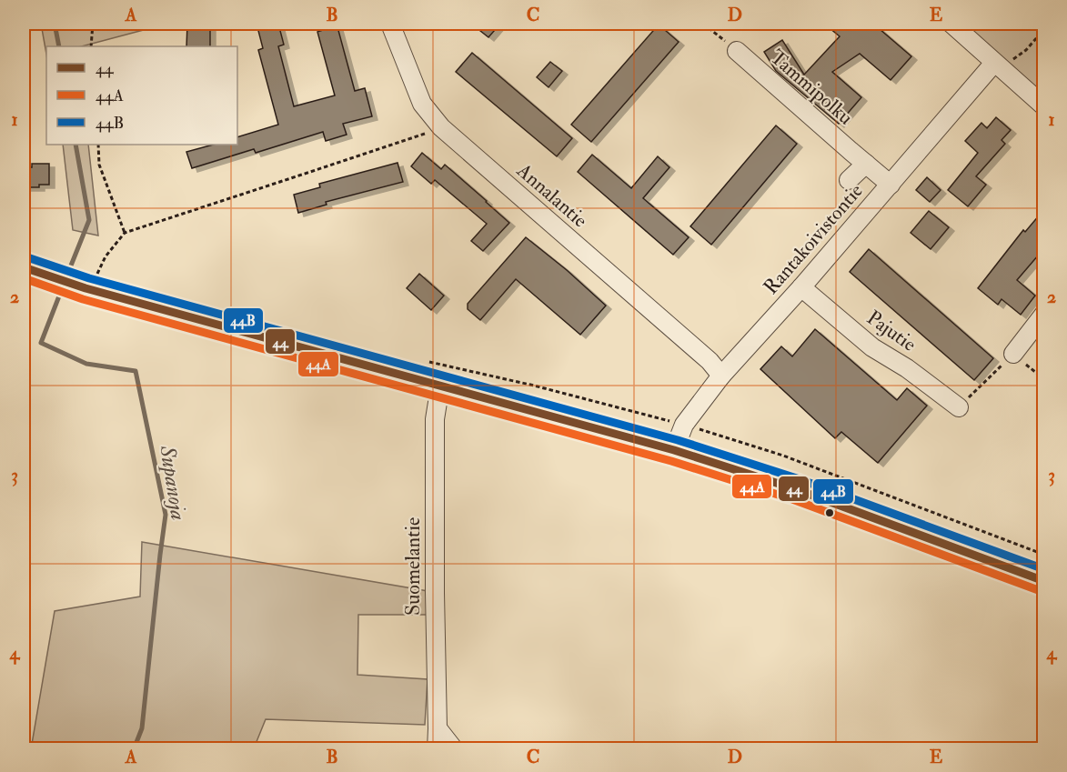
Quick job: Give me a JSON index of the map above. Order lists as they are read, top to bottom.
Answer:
{
  "streets": {
    "street": [
      "Tammipolku",
      "Annalantie",
      "Rantakoivistontie",
      "Pajutie",
      "Suomelantie"
    ]
  },
  "crossings": [
    ["Tammipolku", "Rantakoivistontie"],
    ["Annalantie", "Rantakoivistontie"],
    ["Rantakoivistontie", "Pajutie"]
  ],
  "water": ["Supanoja"],
  "lines": ["transit line 44B", "transit line 44", "transit line 44A"],
  "legend": ["44", "44A", "44B"],
  "grid": {
    "columns": [
      "A",
      "B",
      "C",
      "D",
      "E"
    ],
    "rows": [
      "1",
      "2",
      "3",
      "4"
    ]
  }
}
